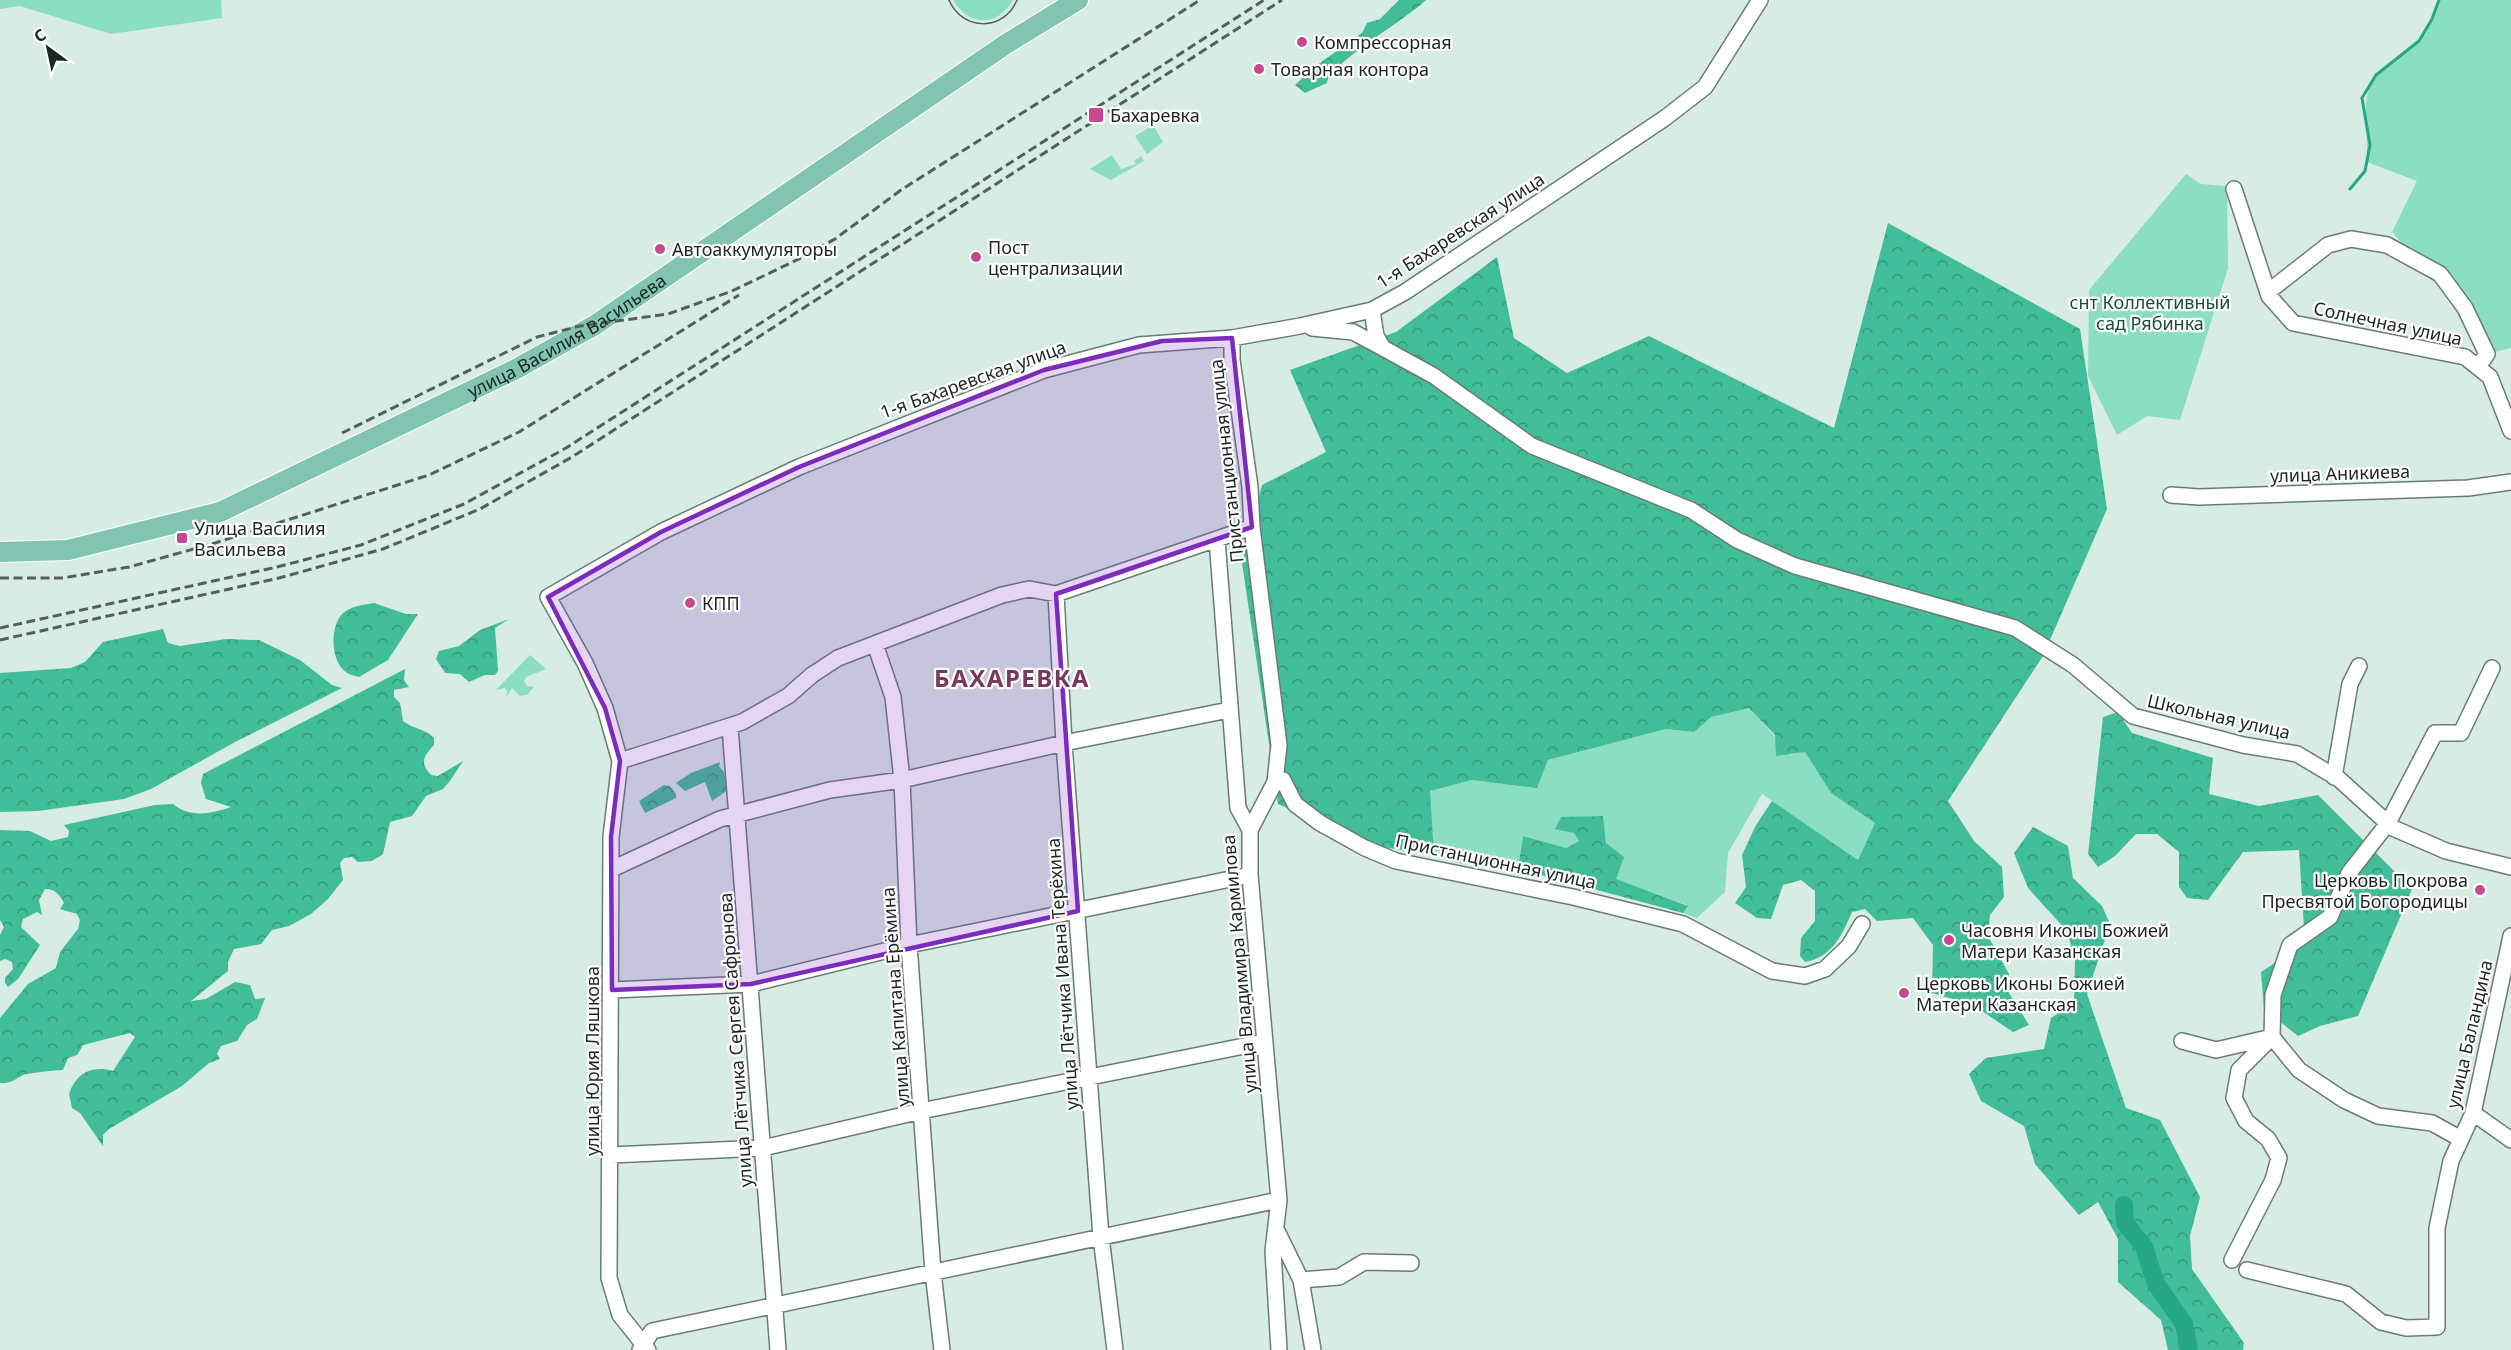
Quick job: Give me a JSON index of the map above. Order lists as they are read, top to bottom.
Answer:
{
  "streets": {
    "main road": ["улица Василия Васильева"],
    "street": [
      "1-я Бахаревская улица",
      "Солнечная улица",
      "Пристанционная улица",
      "улица Аникиева",
      "Школьная улица",
      "улица Владимира Кармилова",
      "улица Лётчика Ивана Терёхина",
      "улица Капитана Ерёмина",
      "улица Баландина",
      "улица Лётчика Сергея Сафронова",
      "улица Юрия Ляшкова"
    ]
  },
  "crossings": [
    ["1-я Бахаревская улица", "Пристанционная улица"],
    ["1-я Бахаревская улица", "Школьная улица"],
    ["1-я Бахаревская улица", "улица Юрия Ляшкова"]
  ],
  "districts": ["БАХАРЕВКА"],
  "parks": ["снт Коллективный сад Рябинка"],
  "places": {
    "other": [
      "Компрессорная",
      "Товарная контора",
      "Автоаккумуляторы",
      "Пост централизации",
      "КПП",
      "Церковь Покрова Пресвятой Богородицы",
      "Часовня Иконы Божией Матери Казанская",
      "Церковь Иконы Божией Матери Казанская"
    ],
    "transit": ["Бахаревка", "Улица Василия Васильева"]
  },
  "north": "top left"
}
